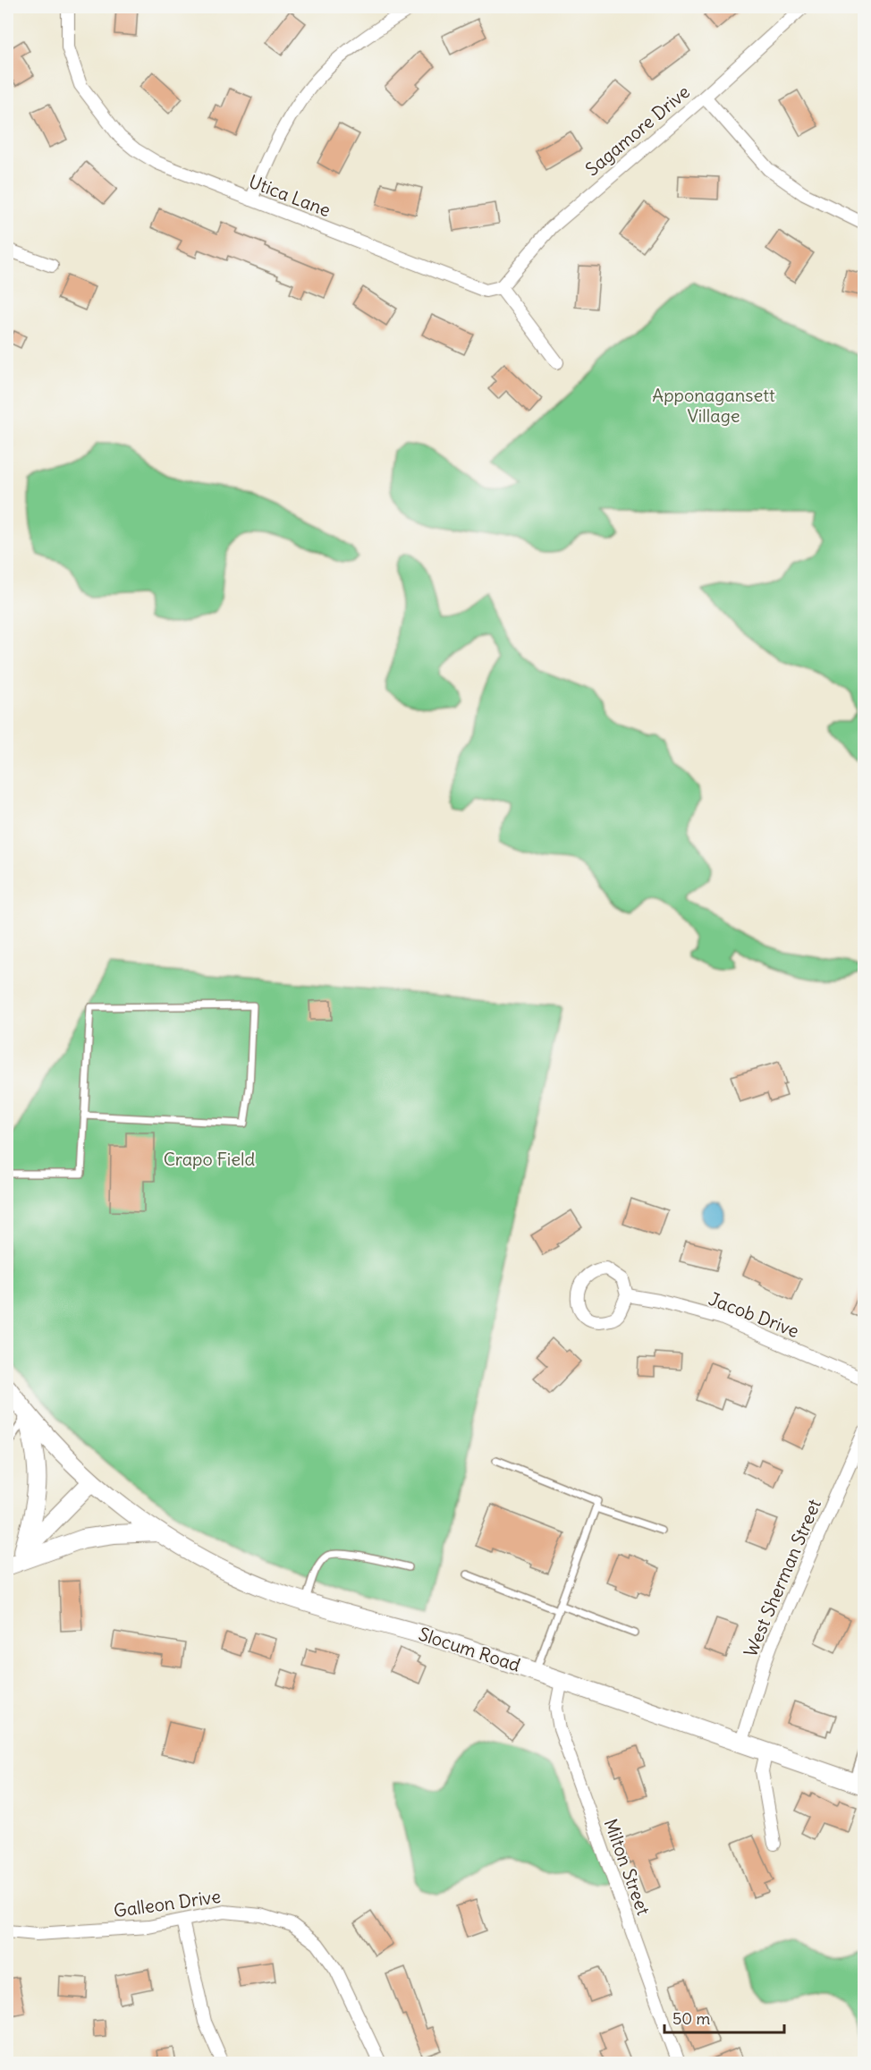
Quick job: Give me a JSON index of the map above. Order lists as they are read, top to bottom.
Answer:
{
  "streets": {
    "main road": ["Slocum Road"],
    "street": [
      "Sagamore Drive",
      "Utica Lane",
      "Jacob Drive",
      "West Sherman Street",
      "Milton Street",
      "Galleon Drive"
    ]
  },
  "crossings": [
    ["Sagamore Drive", "Utica Lane"],
    ["West Sherman Street", "Slocum Road"],
    ["Slocum Road", "Milton Street"]
  ],
  "parks": ["Apponagansett Village", "Crapo Field"],
  "scale_bar": "50 m"
}
